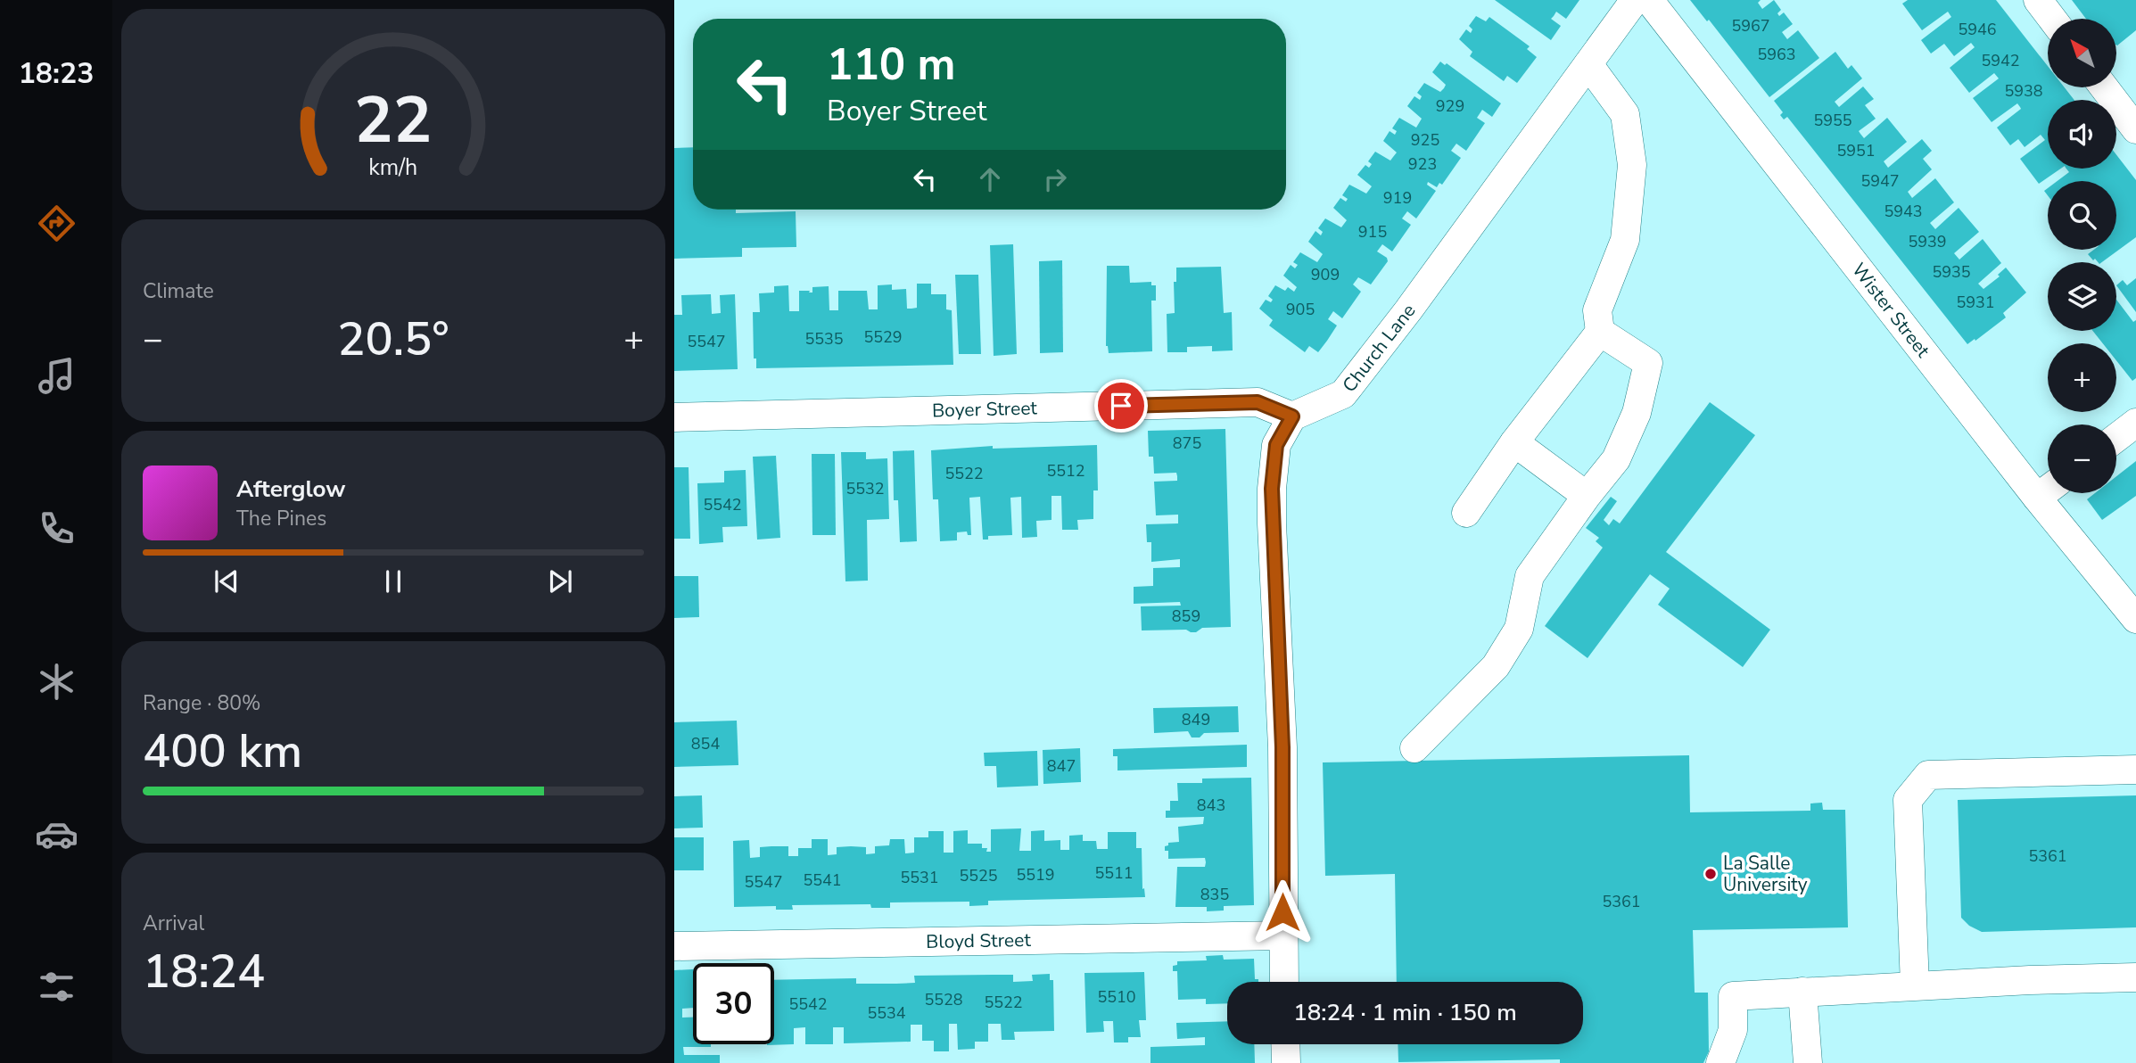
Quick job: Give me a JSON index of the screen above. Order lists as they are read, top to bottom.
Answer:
{
  "streets": {
    "street": [
      "Wister Street",
      "Church Lane",
      "Boyer Street",
      "Bloyd Street"
    ]
  },
  "crossings": [
    ["Church Lane", "Boyer Street"]
  ],
  "places": ["La Salle University"],
  "house_numbers": [
    "5967",
    "5946",
    "5963",
    "5942",
    "5938",
    "929",
    "5955",
    "925",
    "5951",
    "923",
    "5947",
    "919",
    "5943",
    "915",
    "5939",
    "5935",
    "909",
    "5931",
    "905",
    "5529",
    "5535",
    "5547",
    "875",
    "5512",
    "5522",
    "5532",
    "5542",
    "859",
    "849",
    "854",
    "847",
    "843",
    "5361",
    "5511",
    "5519",
    "5525",
    "5531",
    "5541",
    "5547",
    "835",
    "5361",
    "5510",
    "5528",
    "5522",
    "5542",
    "5534"
  ],
  "north": "top left",
  "page": {
    "tabs": "18:23",
    "map_buttons": ["+", "−"],
    "turn": ["110 m", "Boyer Street"],
    "tile": [
      "Climate",
      ["Range · 80%", "400 km"],
      ["Arrival", "18:24"]
    ],
    "heat": ["−", "20.5°", "+"],
    "song": ["Afterglow", "The Pines"],
    "limit": "30",
    "trip": "18:24 · 1 min · 150 m",
    "gauge": ["22", "km/h"]
  }
}
